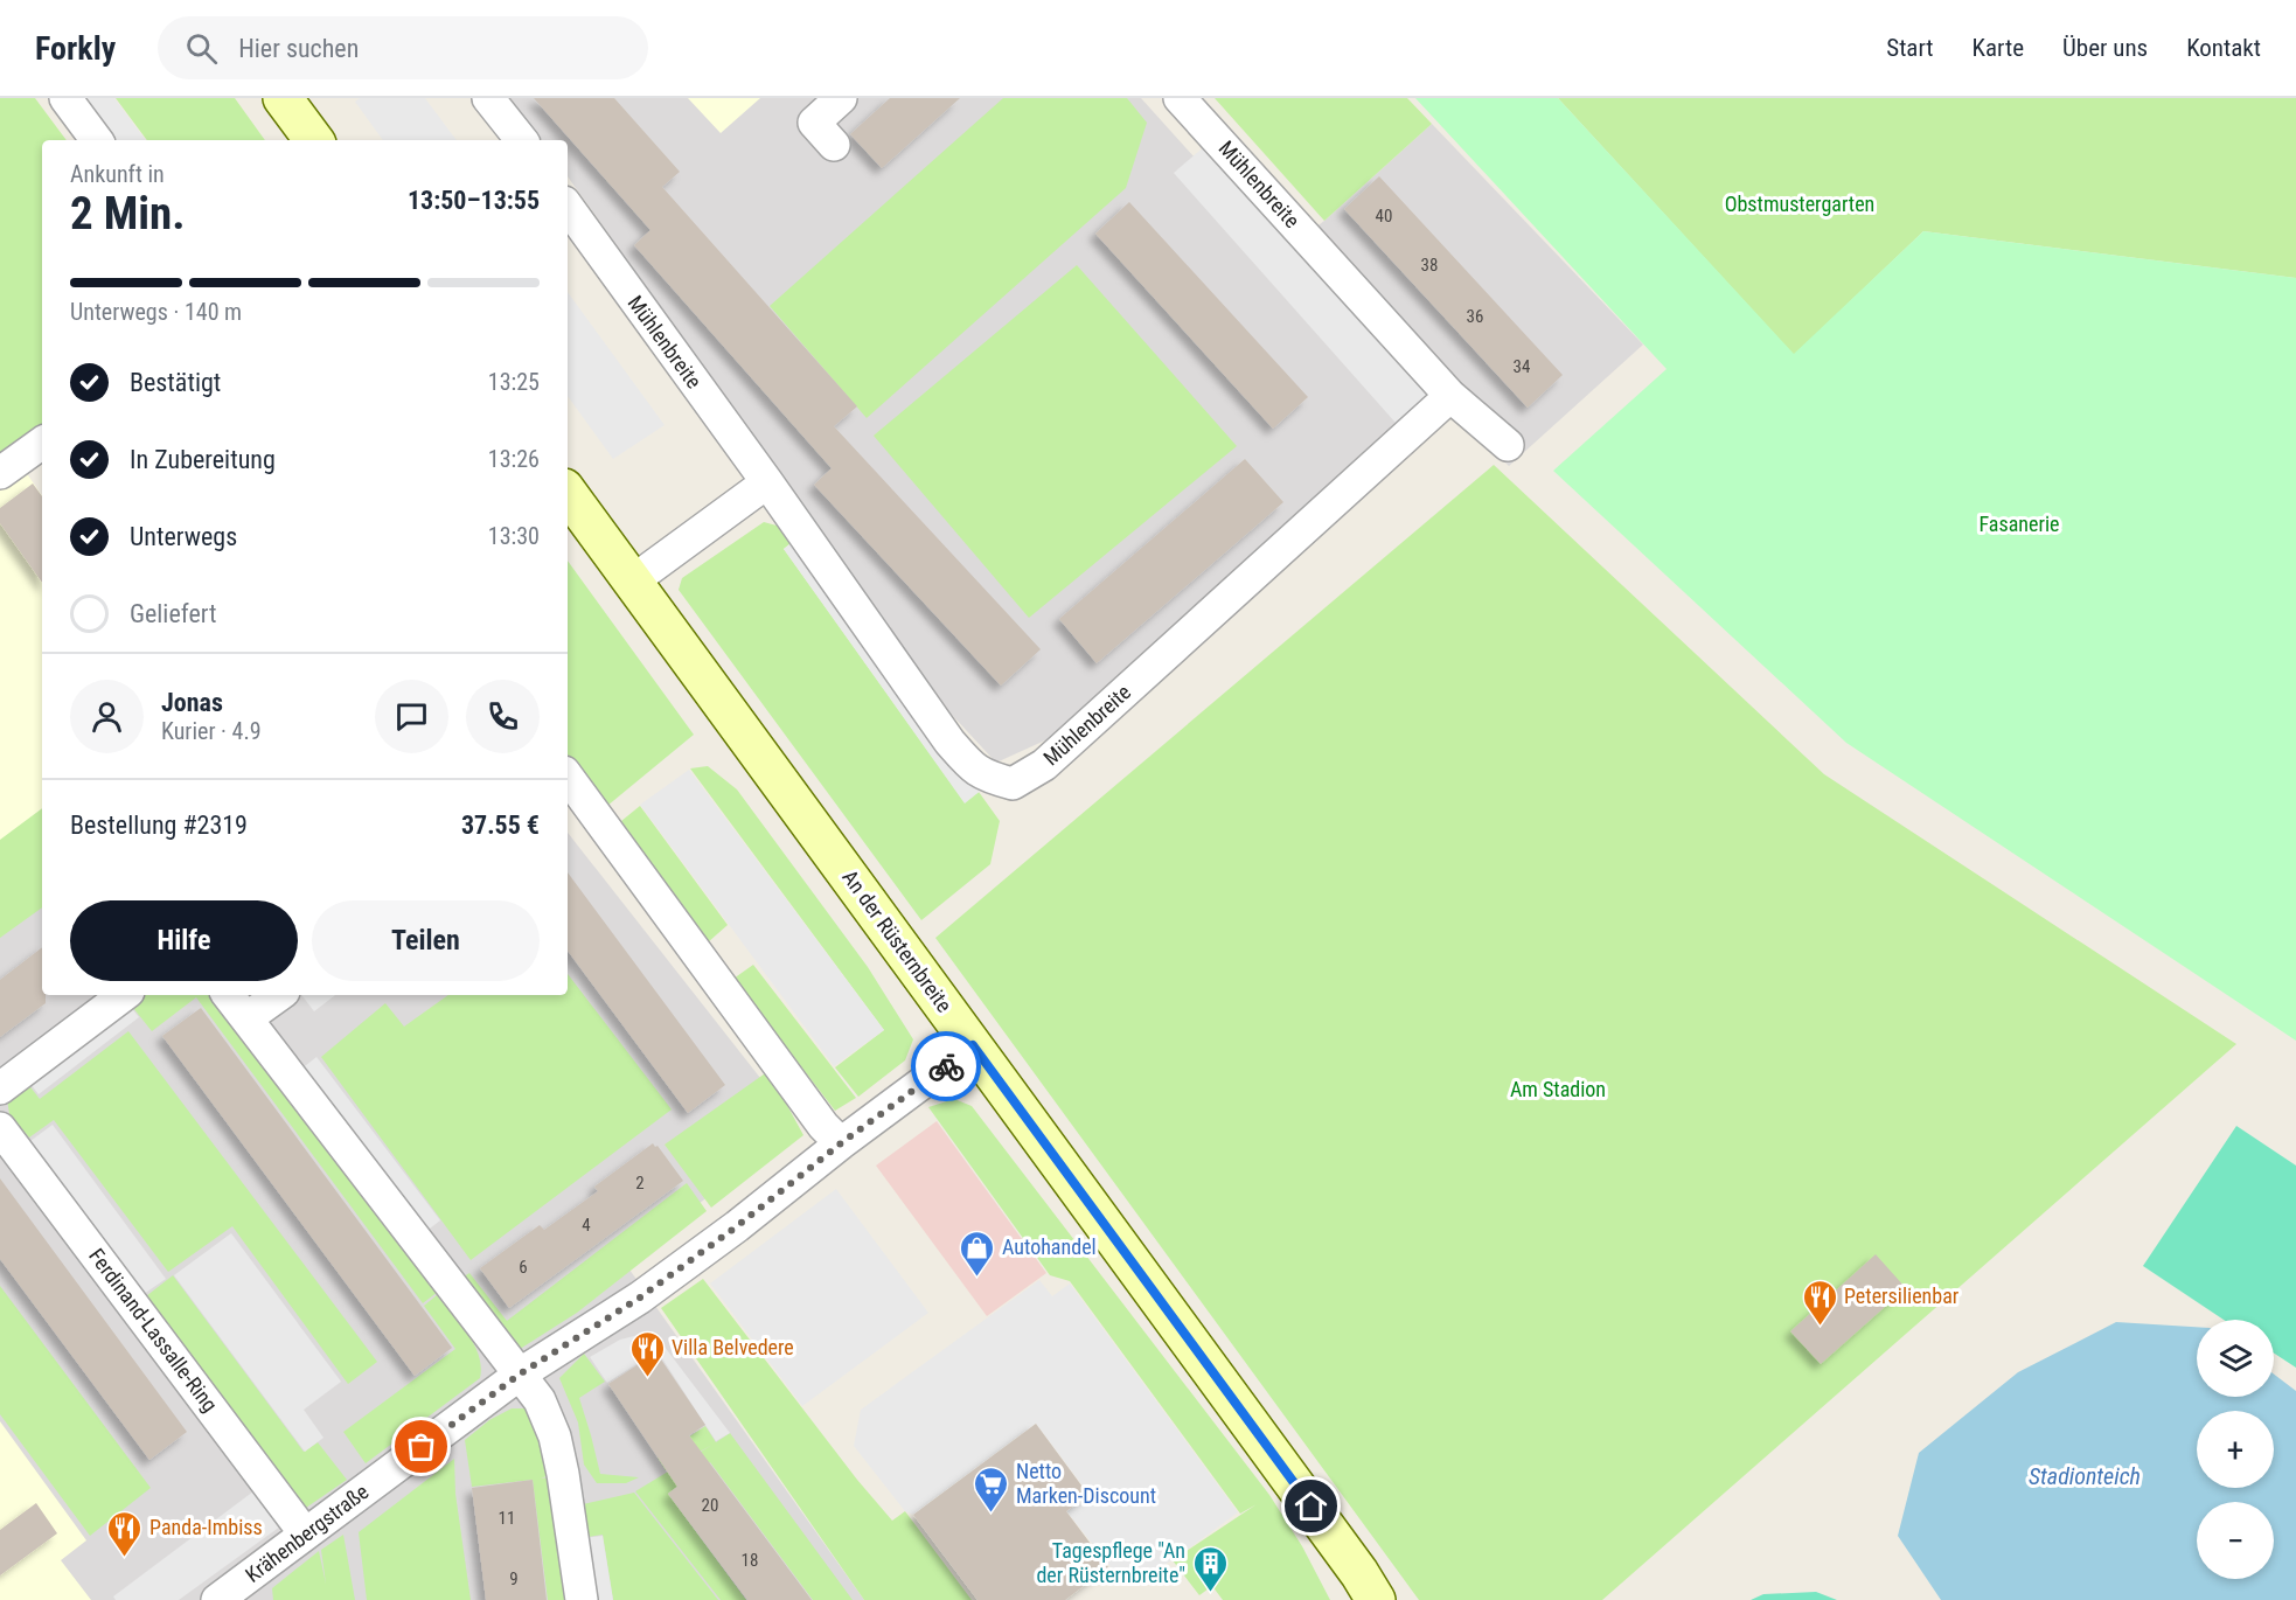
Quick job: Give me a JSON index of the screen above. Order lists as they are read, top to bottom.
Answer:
{
  "streets": {
    "main road": ["An der Rüsternbreite"],
    "street": ["Mühlenbreite", "Ferdinand-Lassalle-Ring", "Krähenbergstraße"]
  },
  "crossings": [
    ["An der Rüsternbreite", "Krähenbergstraße"],
    ["Ferdinand-Lassalle-Ring", "Krähenbergstraße"]
  ],
  "water": ["Stadionteich"],
  "parks": ["Obstmustergarten", "Fasanerie", "Am Stadion"],
  "places": {
    "shop": ["Autohandel"],
    "restaurant": ["Petersilienbar", "Villa Belvedere", "Panda-Imbiss"],
    "supermarket": ["Netto Marken-Discount"],
    "building": ["Tagespflege \"An der Rüsternbreite\""]
  },
  "house_numbers": [
    "40",
    "38",
    "36",
    "34",
    "2",
    "4",
    "6",
    "20",
    "11",
    "18",
    "9"
  ],
  "page": {
    "header": "Forkly",
    "search": "Hier suchen",
    "nav": [
      "Start",
      "Karte",
      "Über uns",
      "Kontakt"
    ],
    "heading": ["2 Min.", "Ankunft in", "13:50–13:55"],
    "panel": [
      "Jonas",
      "Kurier · 4.9",
      "Bestellung #2319",
      "37.55 €"
    ],
    "bar": "Unterwegs · 140 m",
    "list": [
      ["Bestätigt", "13:25"],
      ["In Zubereitung", "13:26"],
      ["Unterwegs", "13:30"],
      "Geliefert"
    ],
    "buttons": ["Hilfe", "Teilen"],
    "map_buttons": ["+", "−"]
  }
}
